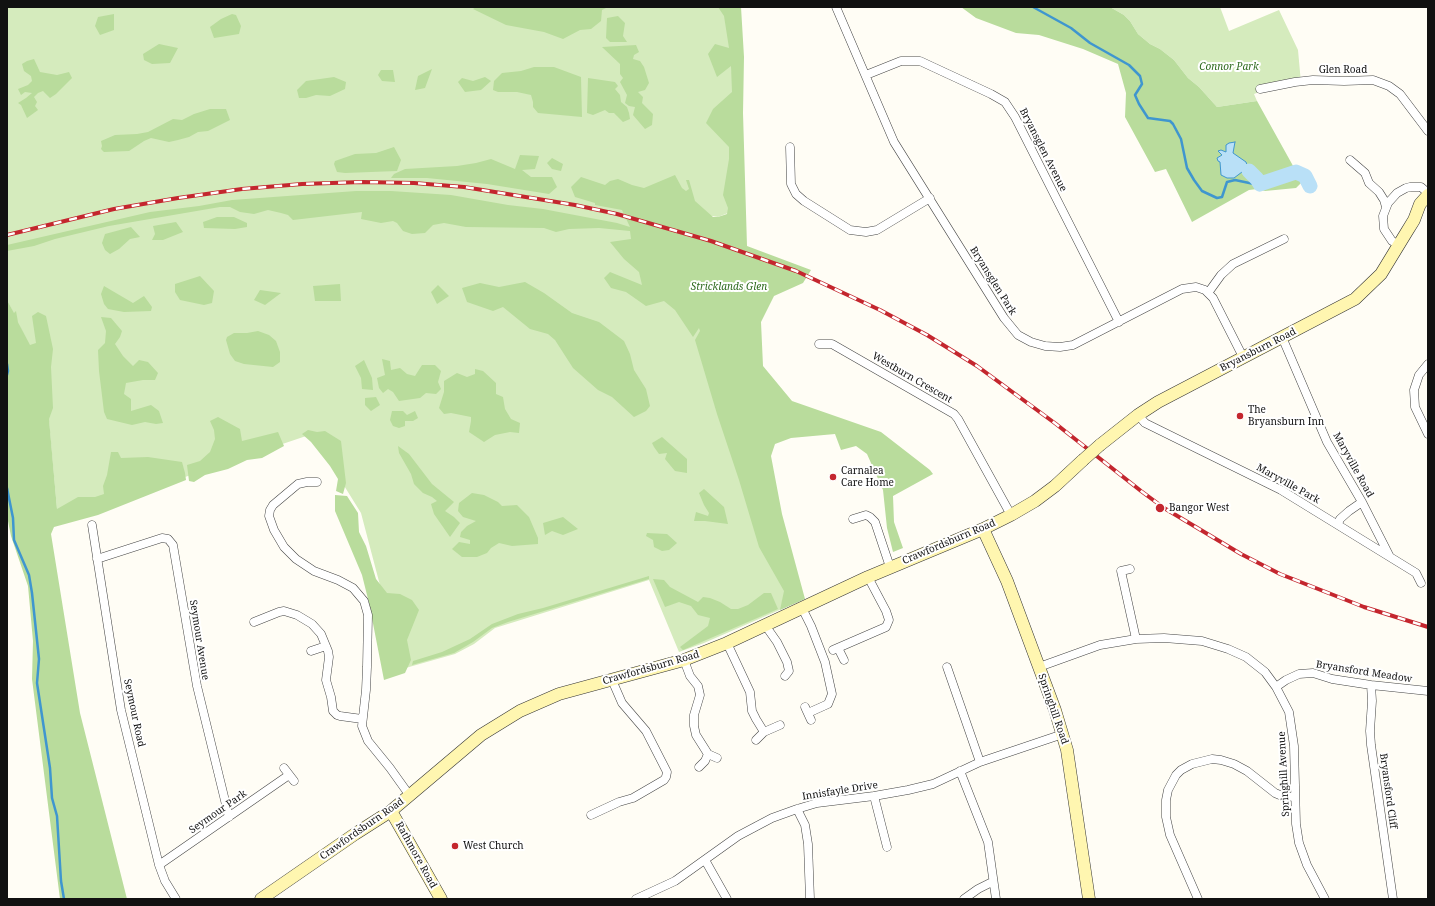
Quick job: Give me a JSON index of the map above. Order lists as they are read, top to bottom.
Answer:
{
  "streets": {
    "main road": [
      "Bryansburn Road",
      "Crawfordsburn Road",
      "Springhill Road",
      "Rathmore Road"
    ],
    "street": [
      "Glen Road",
      "Bryansglen Avenue",
      "Bryansglen Park",
      "Westburn Crescent",
      "Maryville Road",
      "Maryville Park",
      "Seymour Avenue",
      "Bryansford Meadow",
      "Seymour Road",
      "Springhill Avenue",
      "Innisfayle Drive",
      "Bryansford Cliff",
      "Seymour Park"
    ]
  },
  "crossings": [
    ["Bryansglen Avenue", "Bryansglen Park"],
    ["Bryansburn Road", "Maryville Road"],
    ["Bryansburn Road", "Maryville Park"],
    ["Bryansburn Road", "Crawfordsburn Road"],
    ["Westburn Crescent", "Crawfordsburn Road"],
    ["Maryville Road", "Maryville Park"],
    ["Crawfordsburn Road", "Springhill Road"],
    ["Crawfordsburn Road", "Rathmore Road"],
    ["Seymour Avenue", "Seymour Road"],
    ["Seymour Avenue", "Seymour Park"],
    ["Bryansford Meadow", "Springhill Avenue"],
    ["Bryansford Meadow", "Bryansford Cliff"],
    ["Springhill Road", "Springhill Avenue"],
    ["Springhill Road", "Innisfayle Drive"],
    ["Seymour Road", "Seymour Park"]
  ],
  "parks": ["Connor Park", "Stricklands Glen"],
  "places": [
    "The Bryansburn Inn",
    "Carnalea Care Home",
    "Bangor West",
    "West Church"
  ]
}
